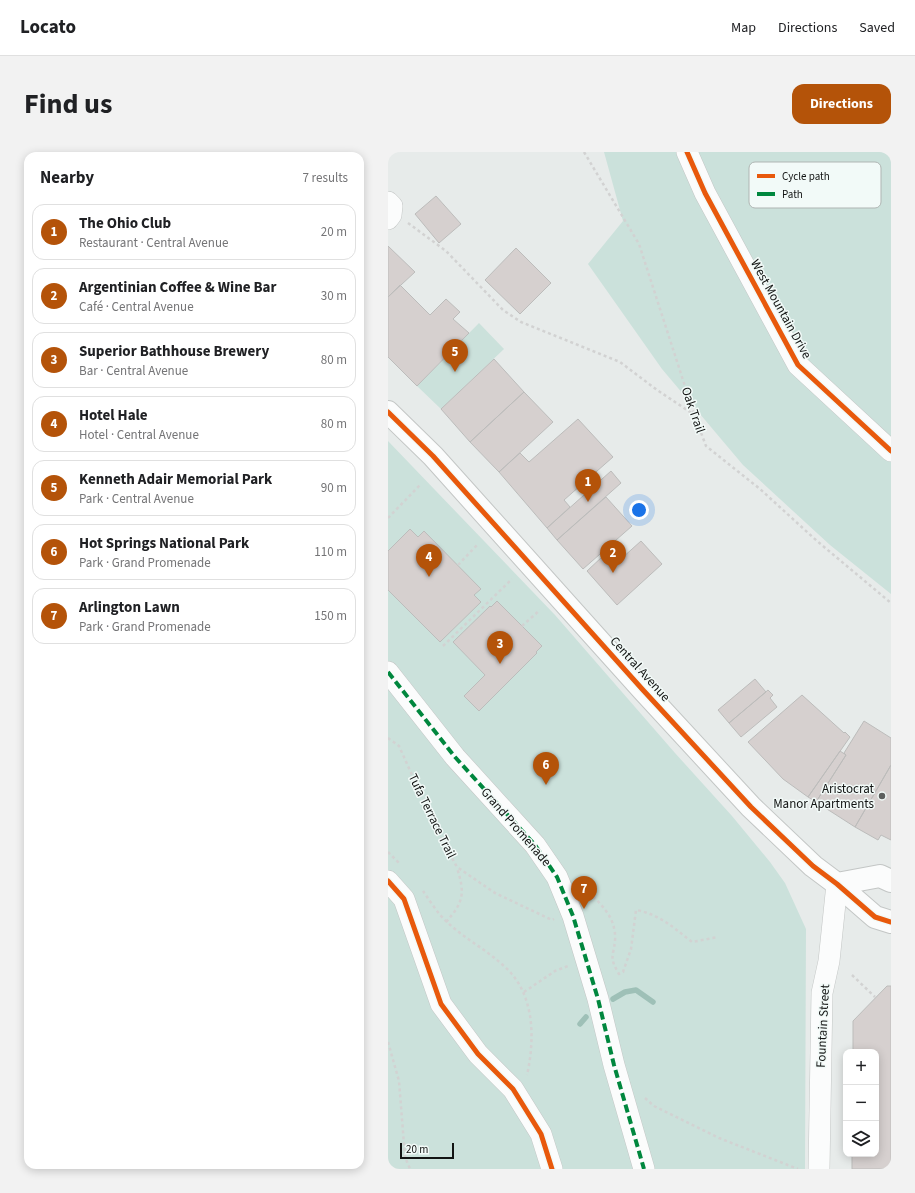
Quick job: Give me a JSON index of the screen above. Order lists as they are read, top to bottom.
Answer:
{
  "streets": {
    "main road": ["Central Avenue"],
    "street": ["West Mountain Drive", "Grand Promenade", "Fountain Street"],
    "path": ["Oak Trail", "Tufa Terrace Trail"]
  },
  "crossings": [
    ["Central Avenue", "Fountain Street"],
    ["Tufa Terrace Trail", "Grand Promenade"]
  ],
  "places": ["Aristocrat Manor Apartments"],
  "legend": ["Cycle path", "Path"],
  "scale_bar": "20 m",
  "page": {
    "header": "Locato",
    "nav": ["Map", "Directions", "Saved"],
    "title": "Find us",
    "buttons": "Directions",
    "heading": ["Nearby", "7 results"],
    "list": [
      {
        "mark": "1",
        "name": "The Ohio Club",
        "note": "Restaurant · Central Avenue",
        "value": "20 m"
      },
      {
        "mark": "2",
        "name": "Argentinian Coffee & Wine Bar",
        "note": "Café · Central Avenue",
        "value": "30 m"
      },
      {
        "mark": "3",
        "name": "Superior Bathhouse Brewery",
        "note": "Bar · Central Avenue",
        "value": "80 m"
      },
      {
        "mark": "4",
        "name": "Hotel Hale",
        "note": "Hotel · Central Avenue",
        "value": "80 m"
      },
      {
        "mark": "5",
        "name": "Kenneth Adair Memorial Park",
        "note": "Park · Central Avenue",
        "value": "90 m"
      },
      {
        "mark": "6",
        "name": "Hot Springs National Park",
        "note": "Park · Grand Promenade",
        "value": "110 m"
      },
      {
        "mark": "7",
        "name": "Arlington Lawn",
        "note": "Park · Grand Promenade",
        "value": "150 m"
      }
    ],
    "pins": [
      "5",
      "1",
      "2",
      "4",
      "3",
      "6",
      "7"
    ],
    "map_buttons": ["+", "−"],
    "scale": "20 m"
  }
}
